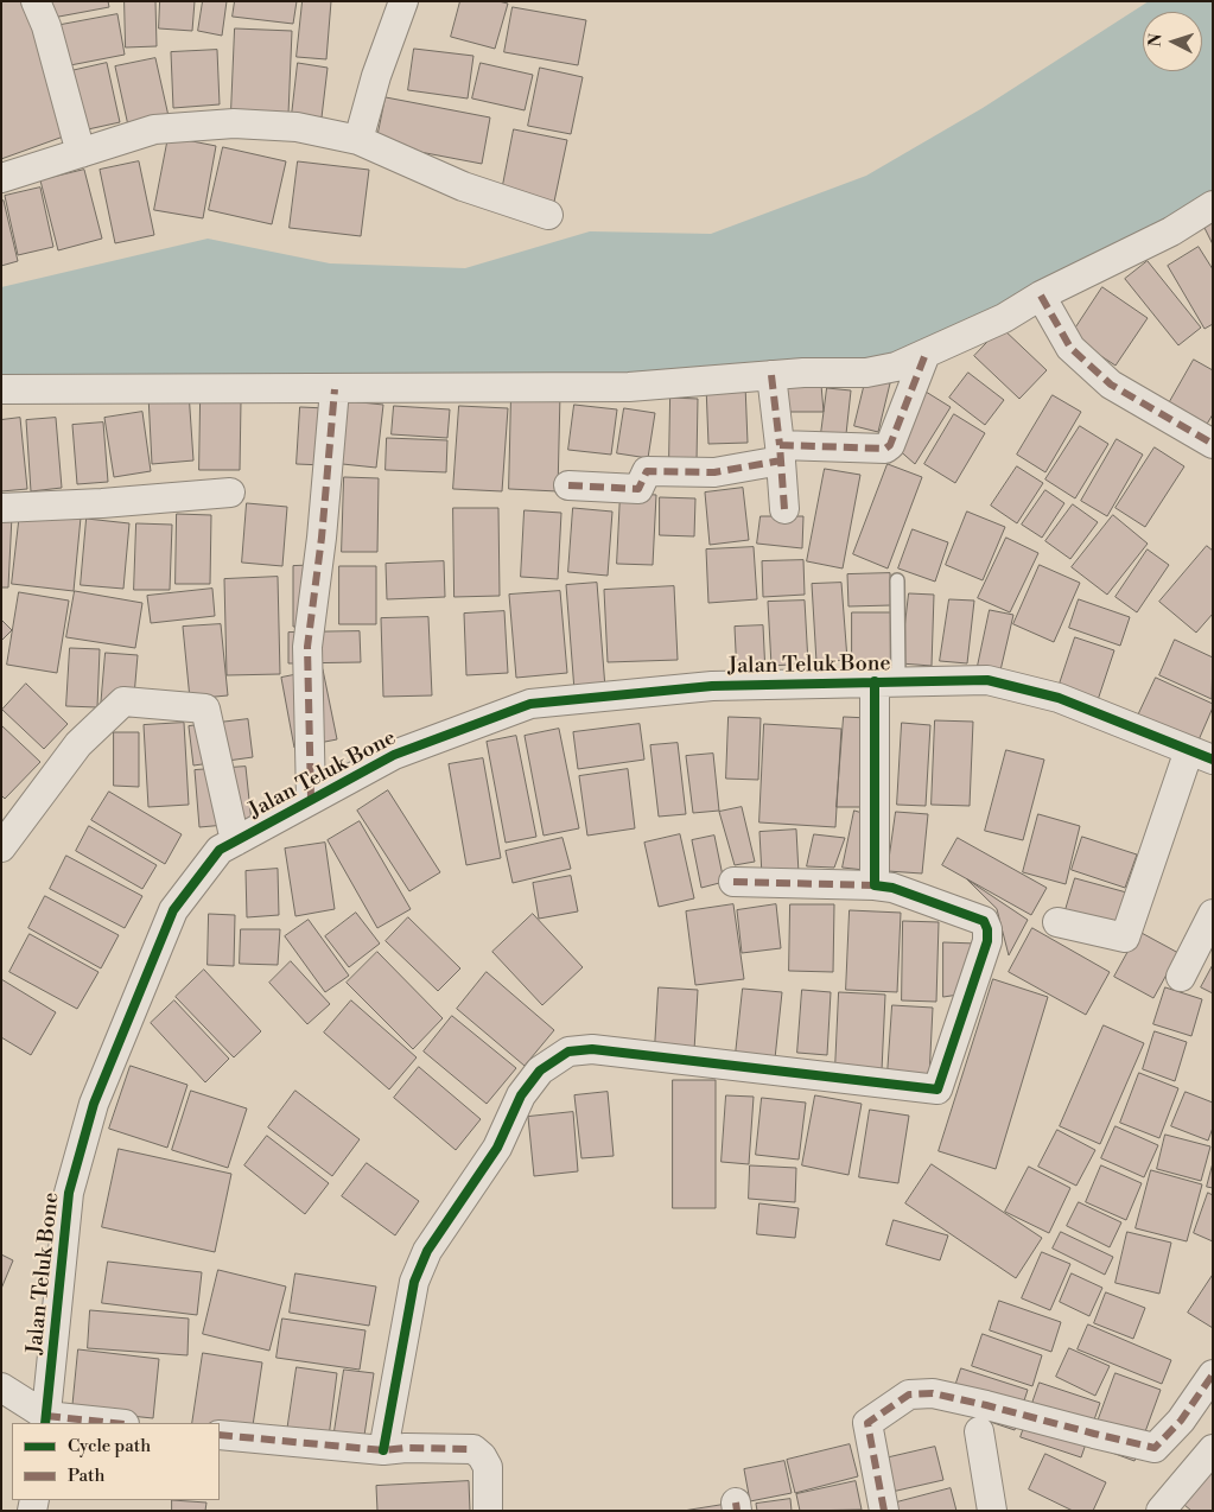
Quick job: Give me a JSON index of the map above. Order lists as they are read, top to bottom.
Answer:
{
  "streets": {
    "street": ["Jalan Teluk Bone"]
  },
  "legend": ["Cycle path", "Path"],
  "north": "left"
}
